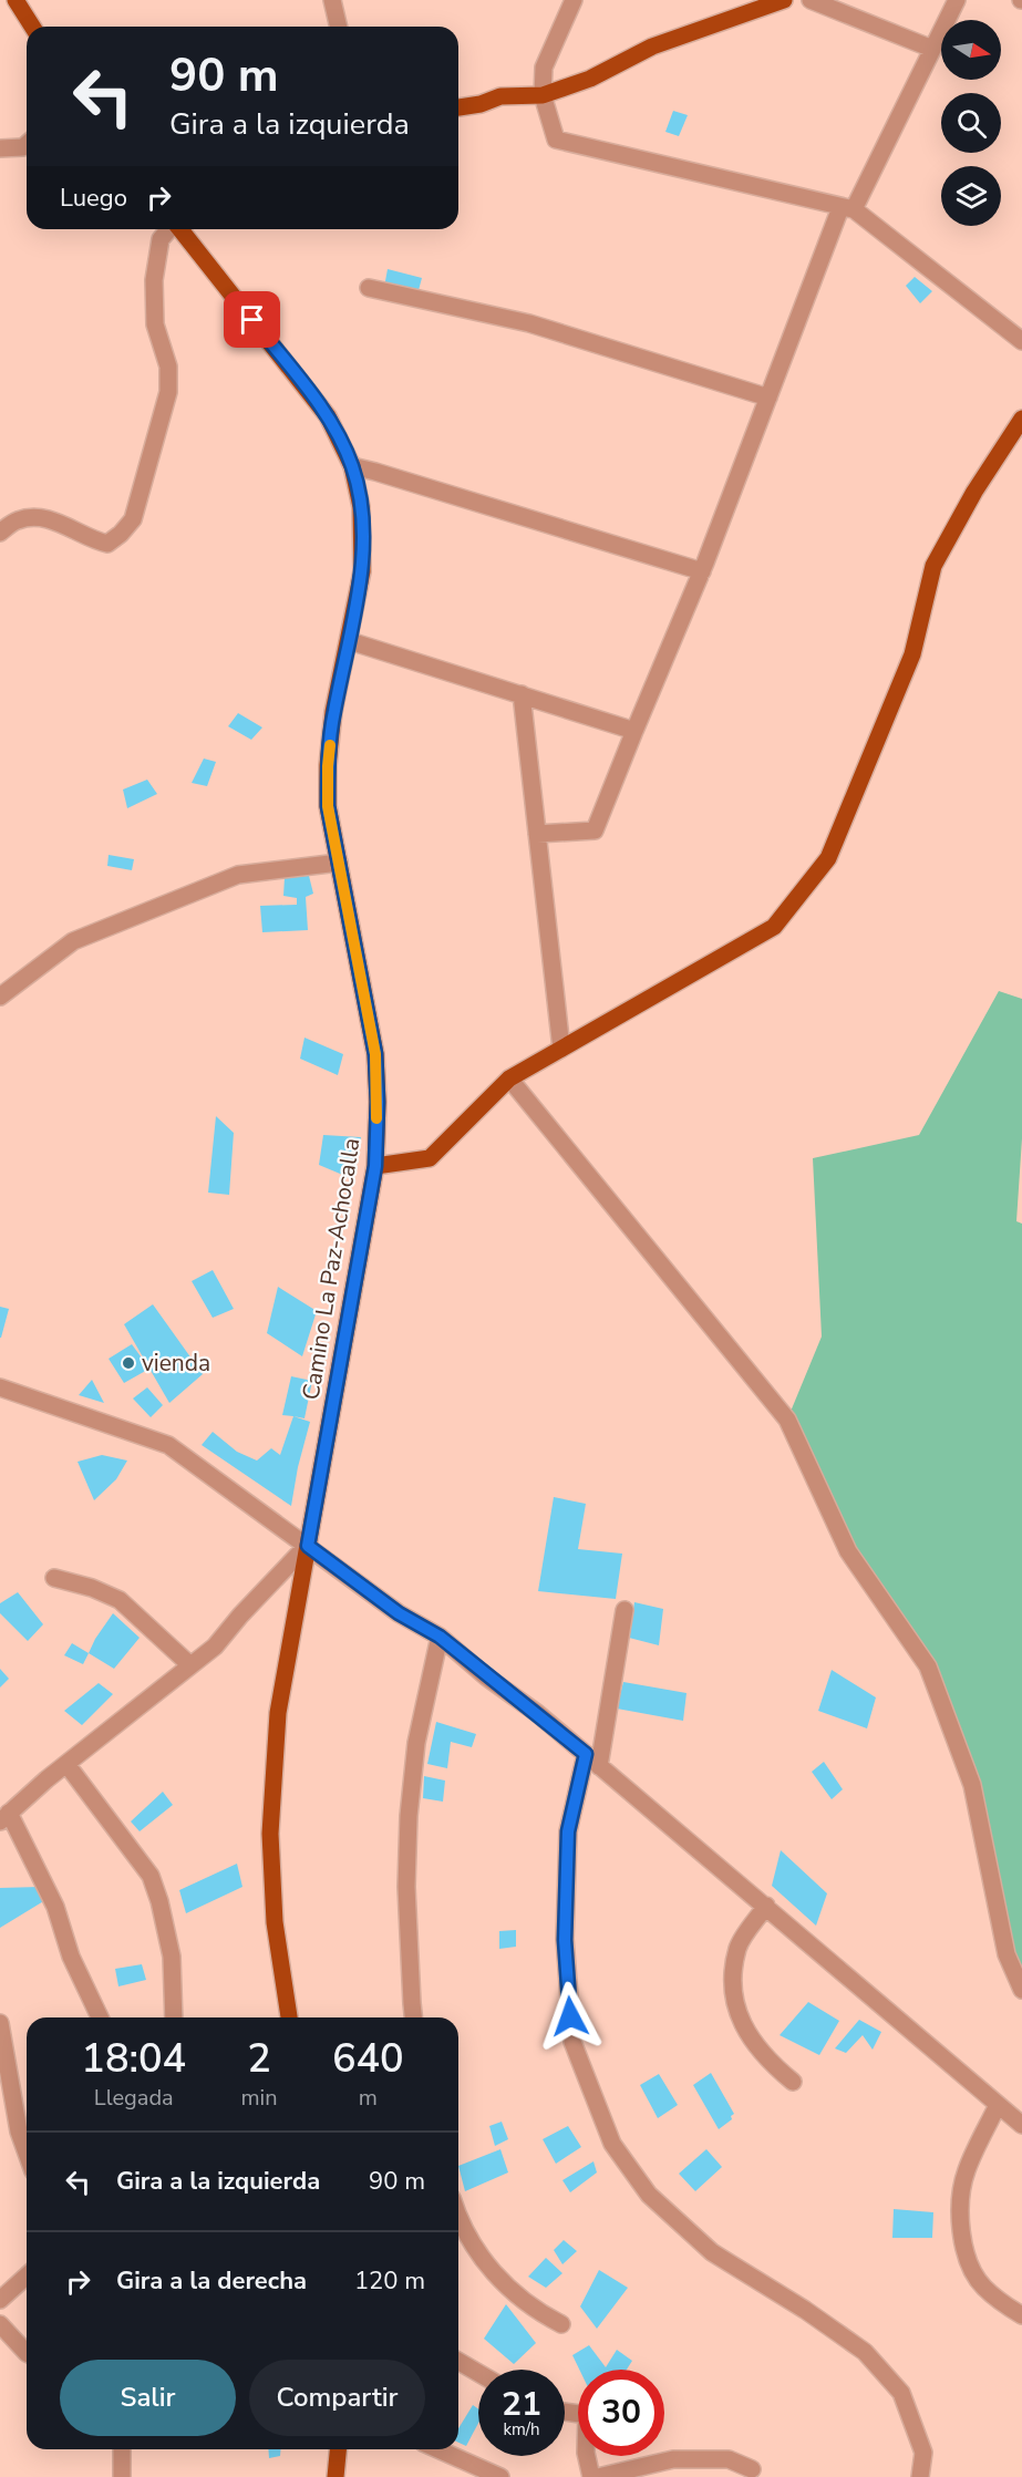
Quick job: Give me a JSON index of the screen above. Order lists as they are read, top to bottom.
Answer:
{
  "streets": {
    "main road": ["Camino La Paz-Achocalla"]
  },
  "places": ["vienda"],
  "north": "right",
  "page": {
    "turn": ["90 m", "Gira a la izquierda"],
    "then": "Luego",
    "eta": [
      "18:04",
      "Llegada",
      "2",
      "min",
      "640",
      "m"
    ],
    "list": [
      {
        "name": "Gira a la izquierda",
        "value": "90 m"
      },
      {
        "name": "Gira a la derecha",
        "value": "120 m"
      }
    ],
    "buttons": ["Salir", "Compartir"],
    "speed": "21 km/h",
    "limit": "30"
  }
}
